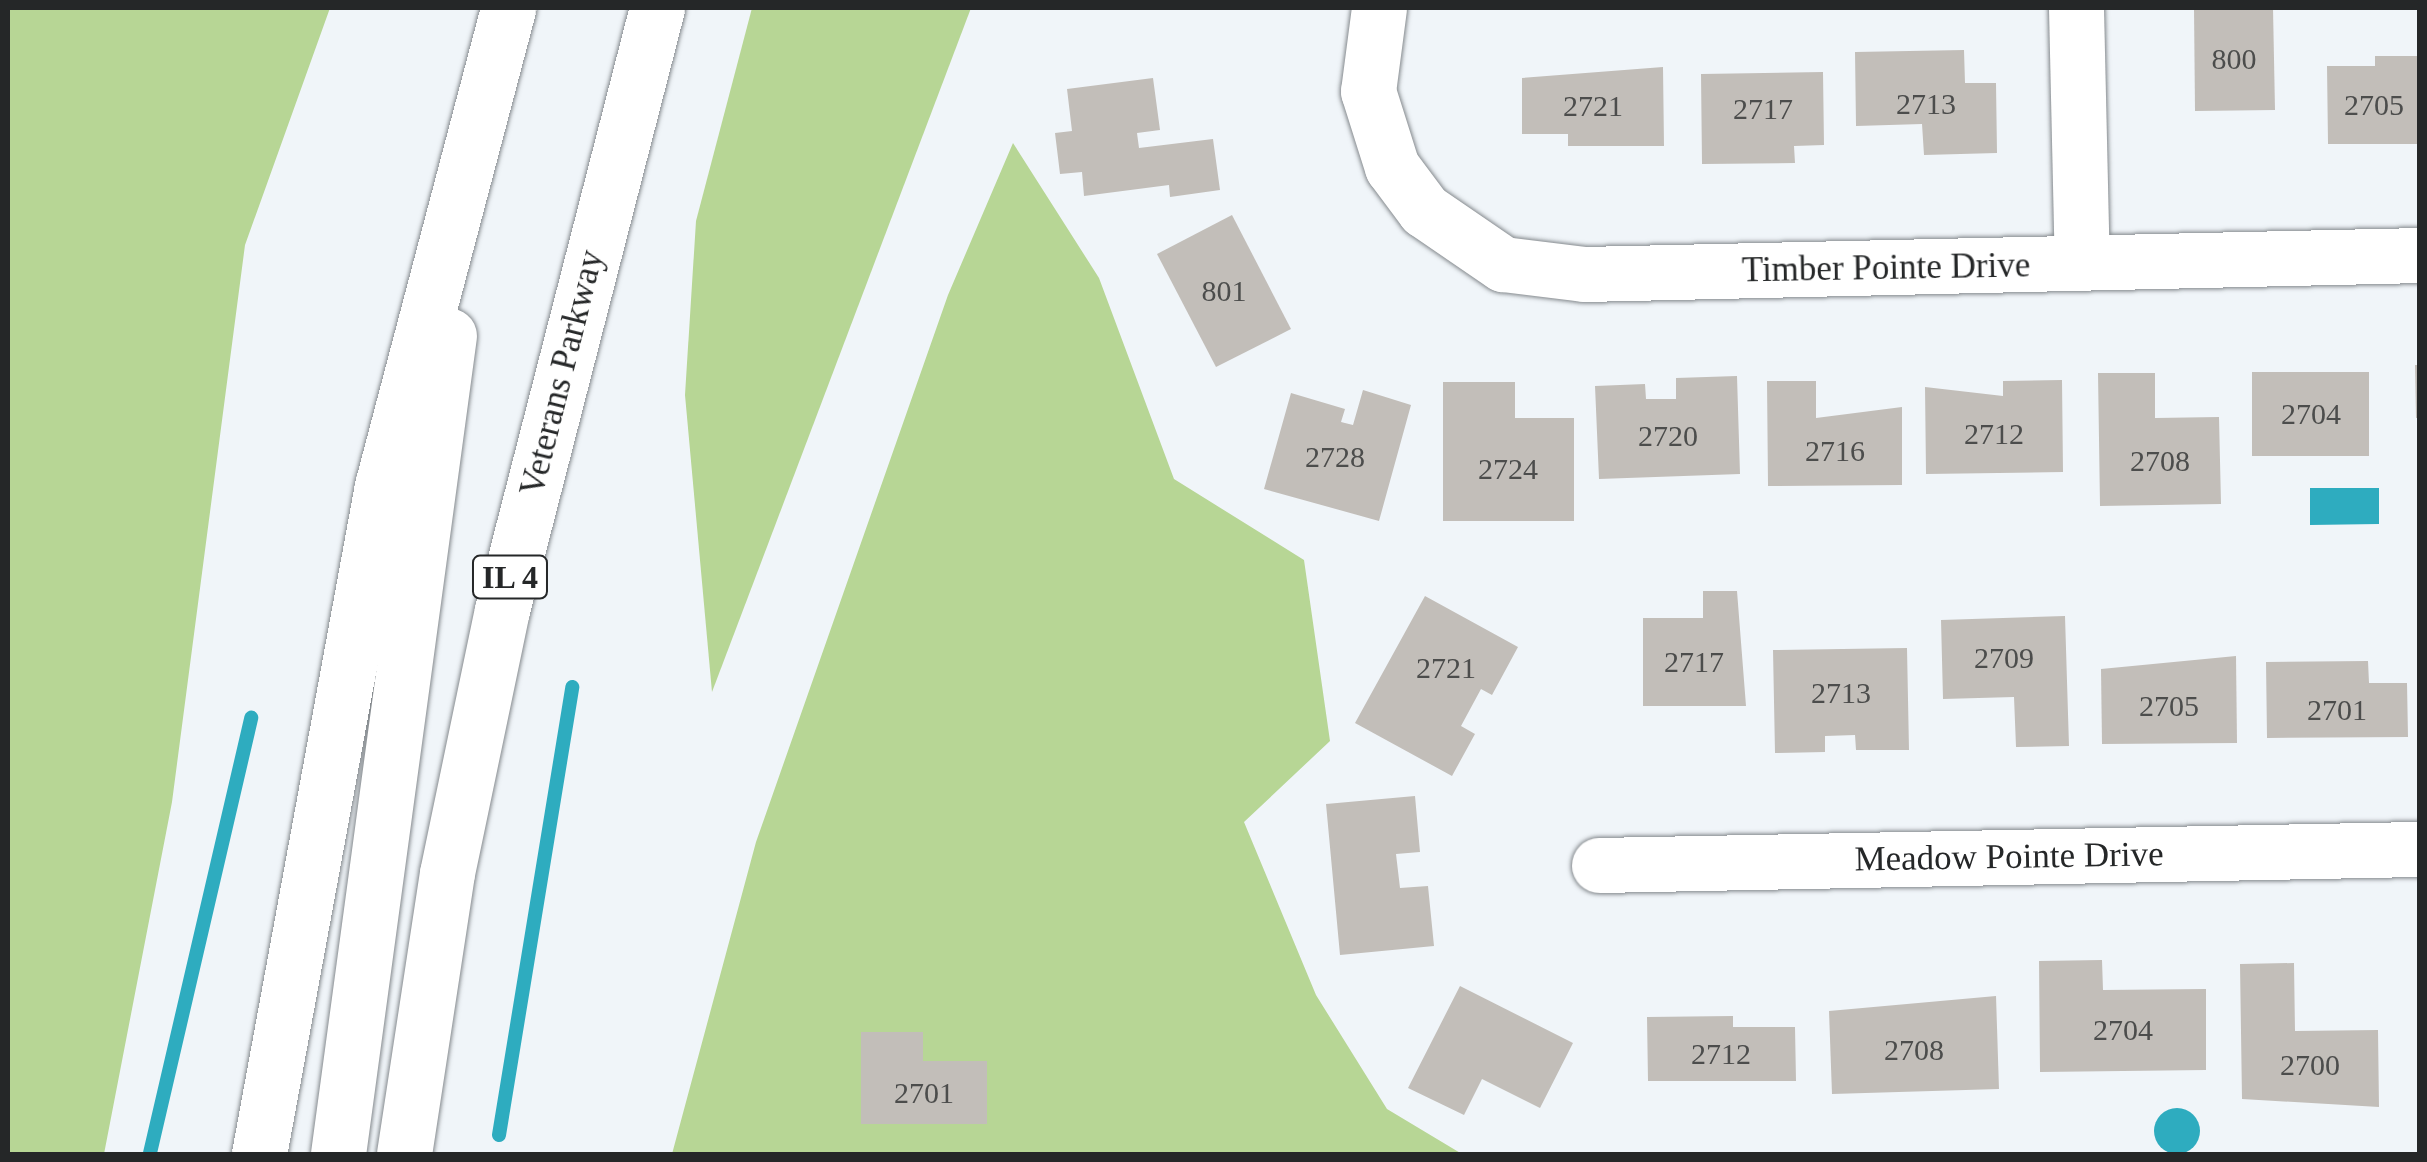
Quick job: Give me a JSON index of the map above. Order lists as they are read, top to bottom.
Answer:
{
  "streets": {
    "main road": [
      "Timber Pointe Drive",
      "Veterans Parkway",
      "IL 4",
      "Meadow Pointe Drive"
    ]
  },
  "house_numbers": [
    "800",
    "2713",
    "2705",
    "2721",
    "2717",
    "801",
    "2704",
    "2712",
    "2720",
    "2716",
    "2728",
    "2708",
    "2724",
    "2709",
    "2717",
    "2721",
    "2713",
    "2705",
    "2701",
    "2704",
    "2708",
    "2712",
    "2700",
    "2701"
  ]
}
